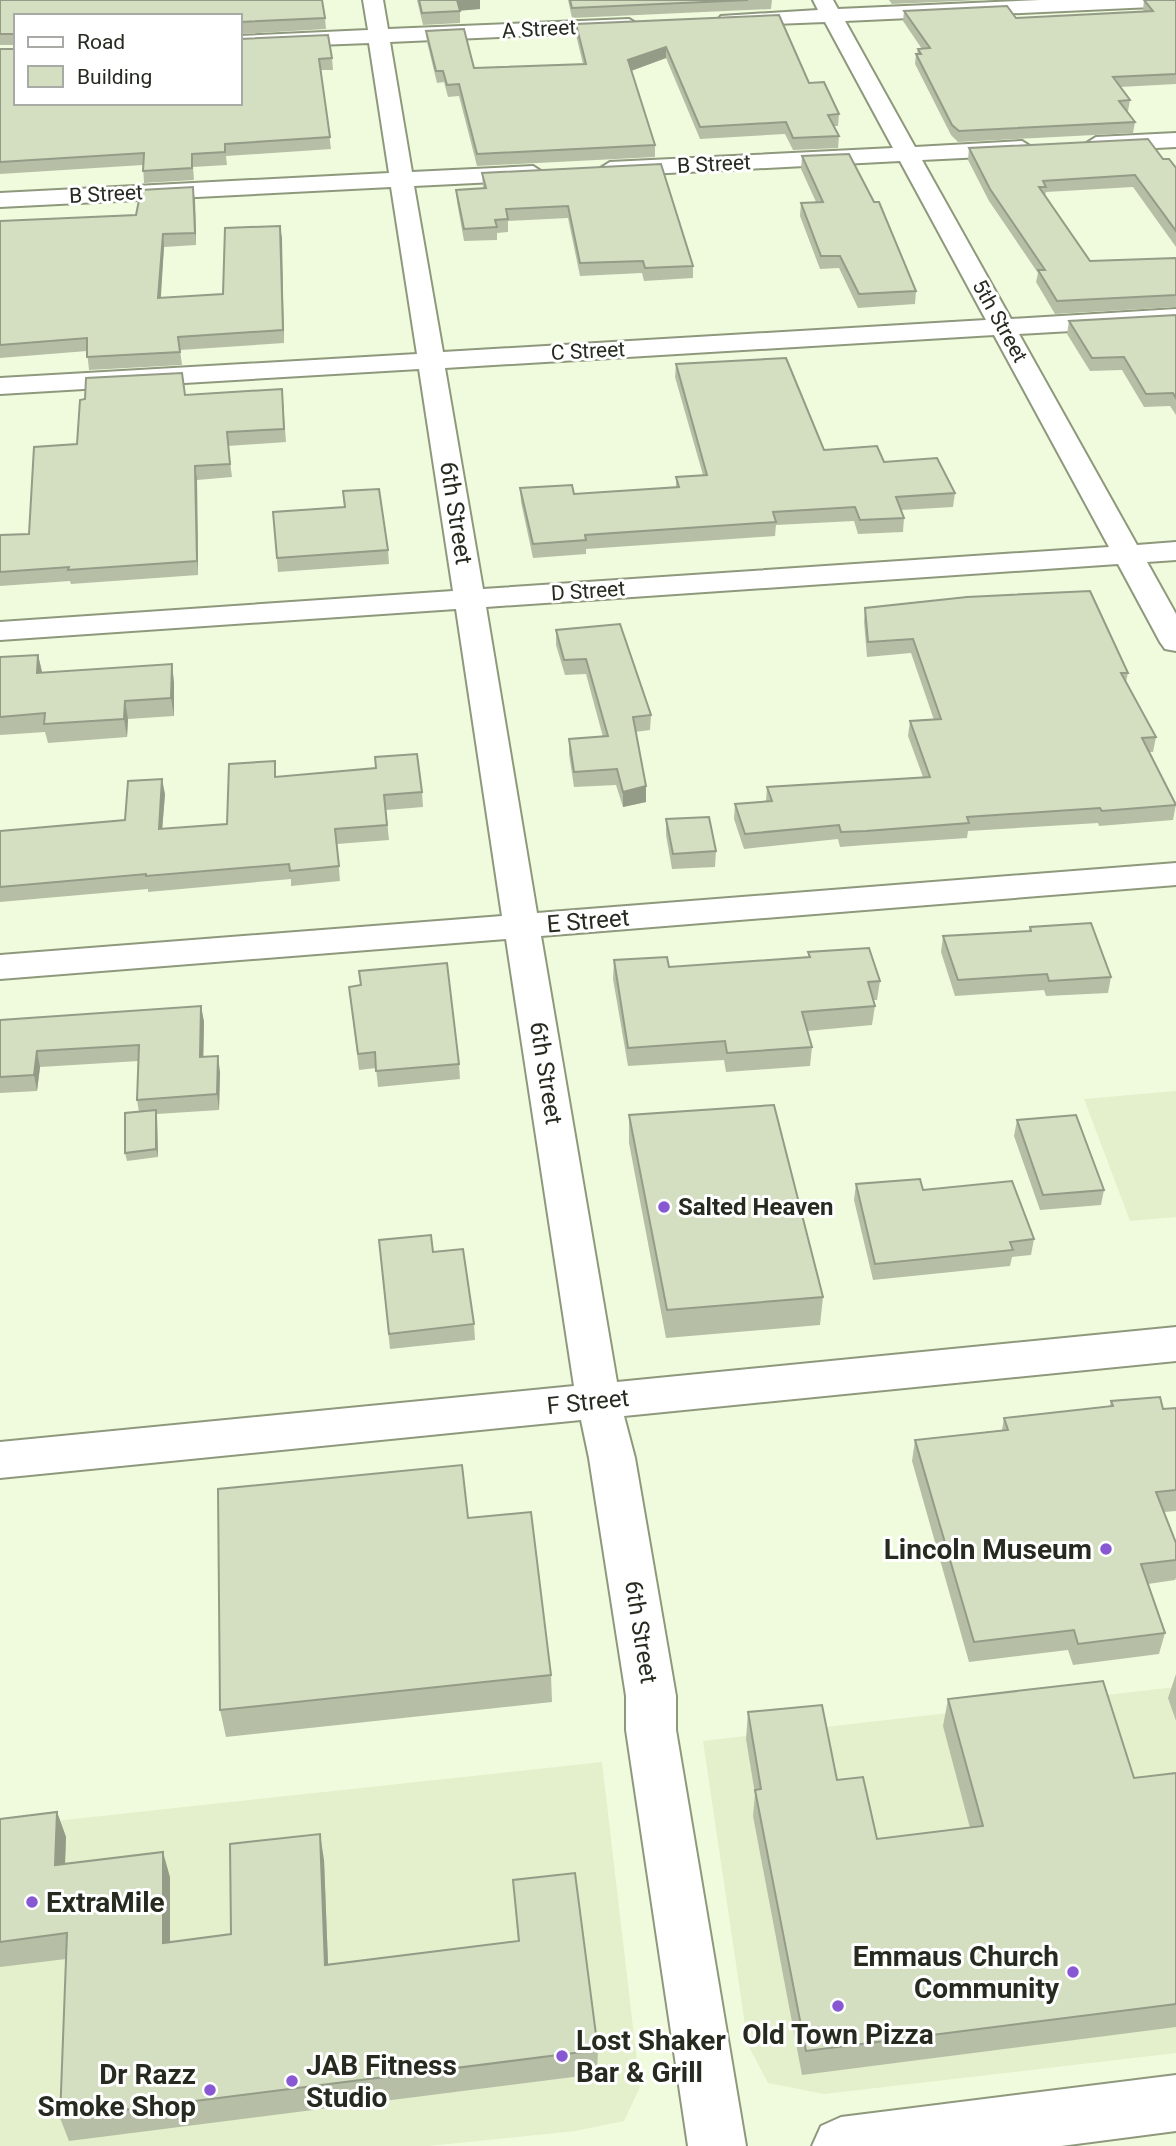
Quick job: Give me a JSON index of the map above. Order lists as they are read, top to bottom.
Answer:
{
  "streets": {
    "street": [
      "A Street",
      "B Street",
      "5th Street",
      "C Street",
      "6th Street",
      "D Street",
      "E Street",
      "F Street"
    ]
  },
  "crossings": [
    ["A Street", "6th Street"],
    ["B Street", "5th Street"],
    ["B Street", "6th Street"],
    ["5th Street", "C Street"],
    ["5th Street", "D Street"],
    ["C Street", "6th Street"],
    ["6th Street", "D Street"],
    ["6th Street", "E Street"],
    ["6th Street", "F Street"]
  ],
  "places": [
    "Salted Heaven",
    "Lincoln Museum",
    "ExtraMile",
    "Emmaus Church Community",
    "Old Town Pizza",
    "Lost Shaker Bar & Grill",
    "JAB Fitness Studio",
    "Dr Razz Smoke Shop"
  ],
  "legend": ["Road", "Building"]
}
